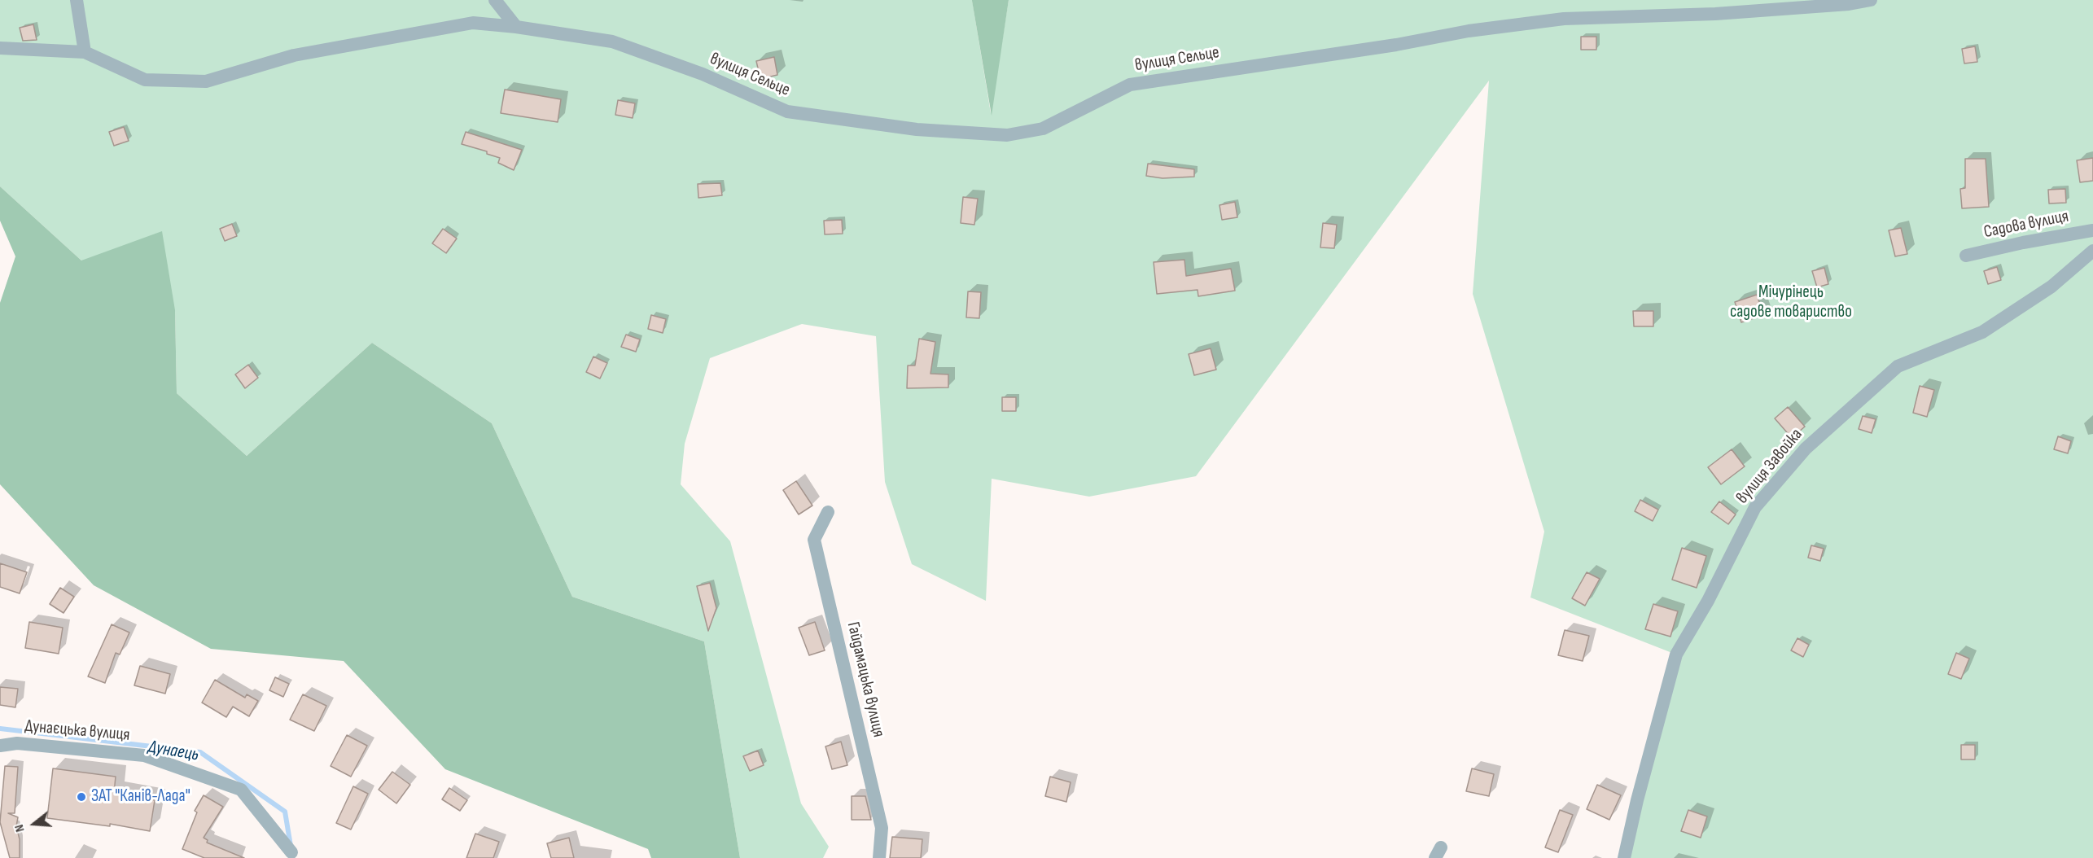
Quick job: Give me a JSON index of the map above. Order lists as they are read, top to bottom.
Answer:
{
  "streets": {
    "street": [
      "вулиця Сельце",
      "Садова вулиця",
      "вулиця Завойка",
      "Гайдамацька вулиця",
      "Дунаєцька вулиця"
    ]
  },
  "water": ["Дунаець"],
  "parks": ["Мічурінець садове товариство"],
  "places": ["ЗАТ \"Канів-Лада\""],
  "north": "left"
}
